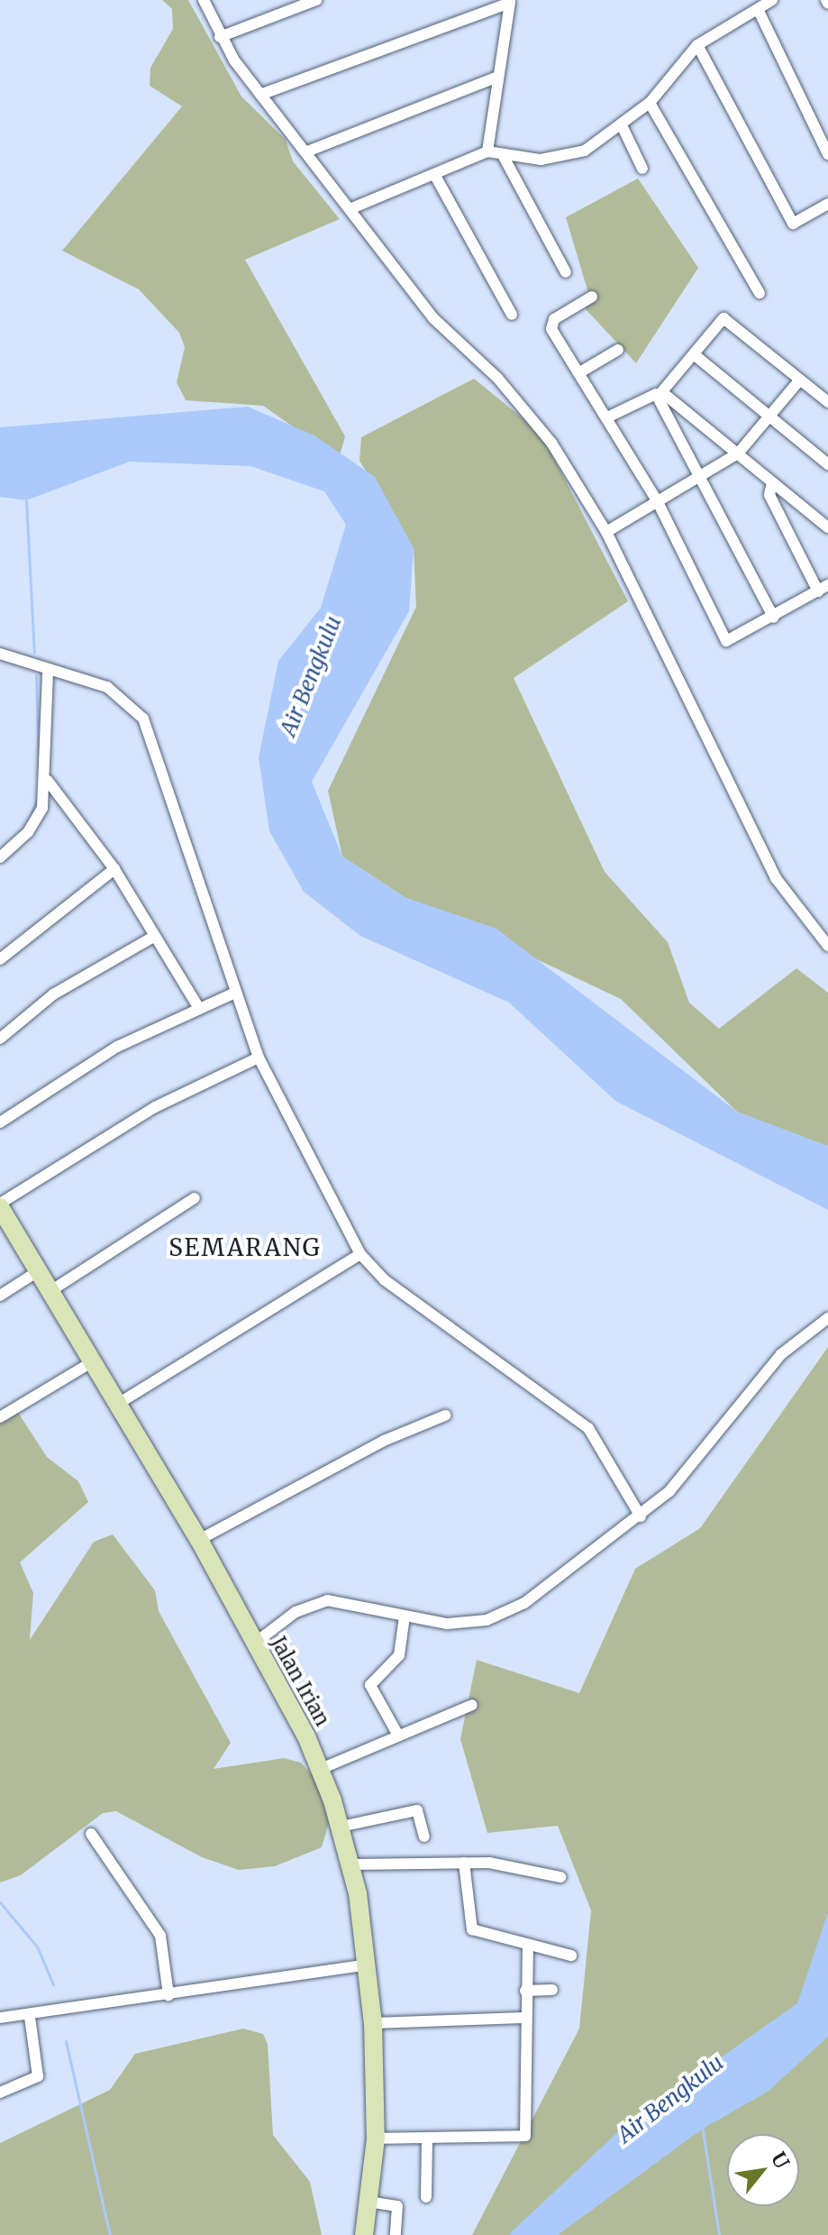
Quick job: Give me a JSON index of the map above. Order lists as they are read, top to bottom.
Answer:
{
  "streets": {
    "main road": ["Jalan Irian"]
  },
  "districts": ["SEMARANG"],
  "water": ["Air Bengkulu"],
  "north": "top right"
}
